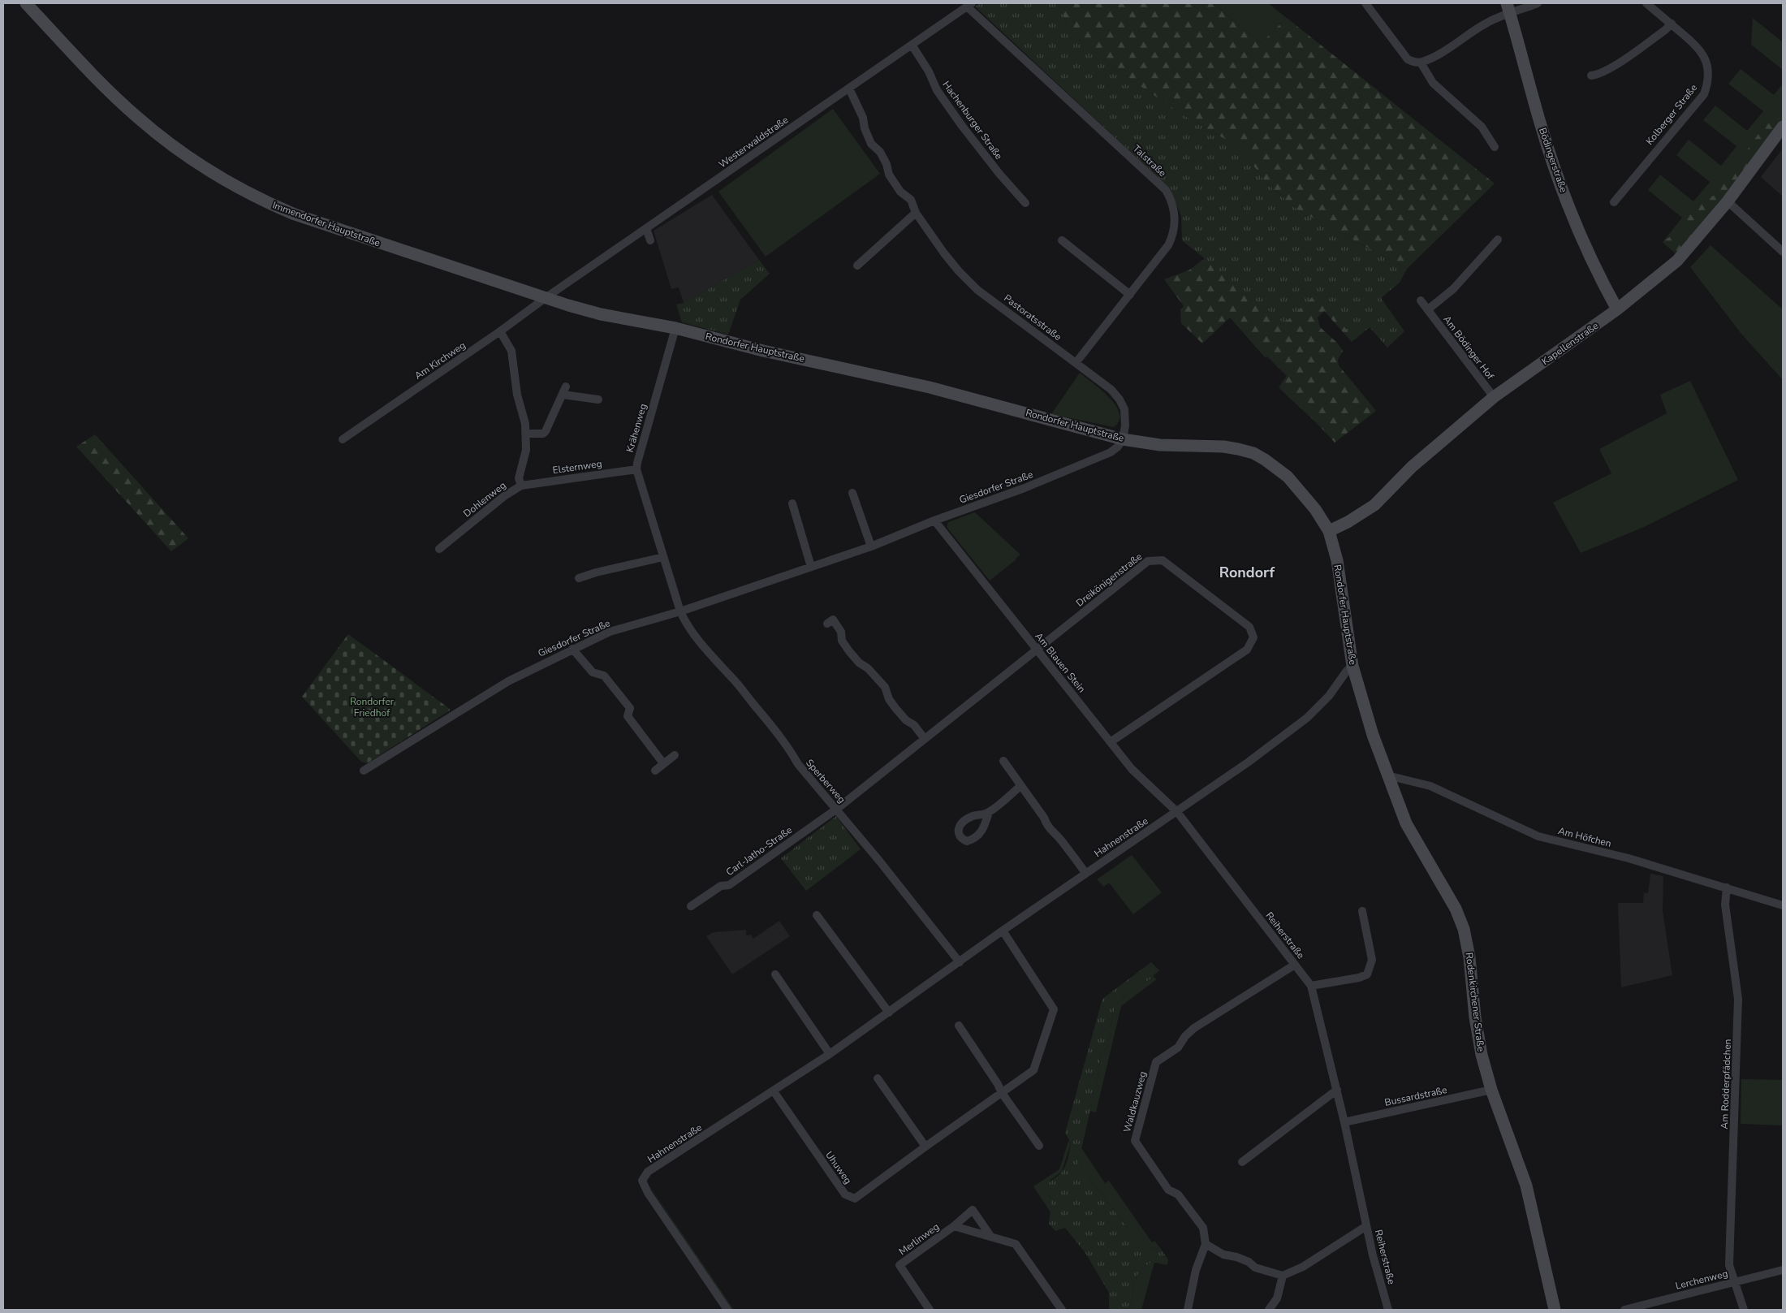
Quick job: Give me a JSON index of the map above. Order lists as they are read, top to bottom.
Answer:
{
  "streets": {
    "street": [
      "Kolberger Straße",
      "Hachenburger Straße",
      "Westerwaldstraße",
      "Bödingerstraße",
      "Talstraße",
      "Immendorfer Hauptstraße",
      "Pastoratsstraße",
      "Kapellenstraße",
      "Rondorfer Hauptstraße",
      "Am Bödinger Hof",
      "Am Kirchweg",
      "Krähenweg",
      "Elsternweg",
      "Giesdorfer Straße",
      "Dohlenweg",
      "Dreikönigenstraße",
      "Am Blauen Stein",
      "Sperberweg",
      "Hahnenstraße",
      "Am Höfchen",
      "Carl-Jatho-Straße",
      "Reiherstraße",
      "Rodenkirchener Straße",
      "Am Rodderpfädchen",
      "Bussardstraße",
      "Waldkauzweg",
      "Uhuweg",
      "Merlinweg",
      "Lerchenweg"
    ]
  },
  "crossings": [
    ["Hachenburger Straße", "Westerwaldstraße"],
    ["Westerwaldstraße", "Talstraße"],
    ["Westerwaldstraße", "Immendorfer Hauptstraße"],
    ["Westerwaldstraße", "Pastoratsstraße"],
    ["Westerwaldstraße", "Rondorfer Hauptstraße"],
    ["Westerwaldstraße", "Am Kirchweg"],
    ["Bödingerstraße", "Kapellenstraße"],
    ["Talstraße", "Pastoratsstraße"],
    ["Immendorfer Hauptstraße", "Rondorfer Hauptstraße"],
    ["Immendorfer Hauptstraße", "Am Kirchweg"],
    ["Pastoratsstraße", "Rondorfer Hauptstraße"],
    ["Pastoratsstraße", "Giesdorfer Straße"],
    ["Kapellenstraße", "Rondorfer Hauptstraße"],
    ["Kapellenstraße", "Am Bödinger Hof"],
    ["Rondorfer Hauptstraße", "Am Kirchweg"],
    ["Rondorfer Hauptstraße", "Krähenweg"],
    ["Rondorfer Hauptstraße", "Giesdorfer Straße"],
    ["Rondorfer Hauptstraße", "Hahnenstraße"],
    ["Rondorfer Hauptstraße", "Am Höfchen"],
    ["Rondorfer Hauptstraße", "Rodenkirchener Straße"],
    ["Am Kirchweg", "Dohlenweg"],
    ["Krähenweg", "Elsternweg"],
    ["Elsternweg", "Dohlenweg"],
    ["Giesdorfer Straße", "Am Blauen Stein"],
    ["Giesdorfer Straße", "Sperberweg"],
    ["Dreikönigenstraße", "Am Blauen Stein"],
    ["Dreikönigenstraße", "Sperberweg"],
    ["Dreikönigenstraße", "Carl-Jatho-Straße"],
    ["Am Blauen Stein", "Hahnenstraße"],
    ["Am Blauen Stein", "Reiherstraße"],
    ["Sperberweg", "Hahnenstraße"],
    ["Sperberweg", "Carl-Jatho-Straße"],
    ["Hahnenstraße", "Reiherstraße"],
    ["Hahnenstraße", "Uhuweg"],
    ["Am Höfchen", "Rodenkirchener Straße"],
    ["Am Höfchen", "Am Rodderpfädchen"],
    ["Reiherstraße", "Bussardstraße"],
    ["Reiherstraße", "Waldkauzweg"],
    ["Rodenkirchener Straße", "Bussardstraße"],
    ["Am Rodderpfädchen", "Lerchenweg"]
  ],
  "districts": ["Rondorf"],
  "parks": ["Rondorfer Friedhof"]
}
